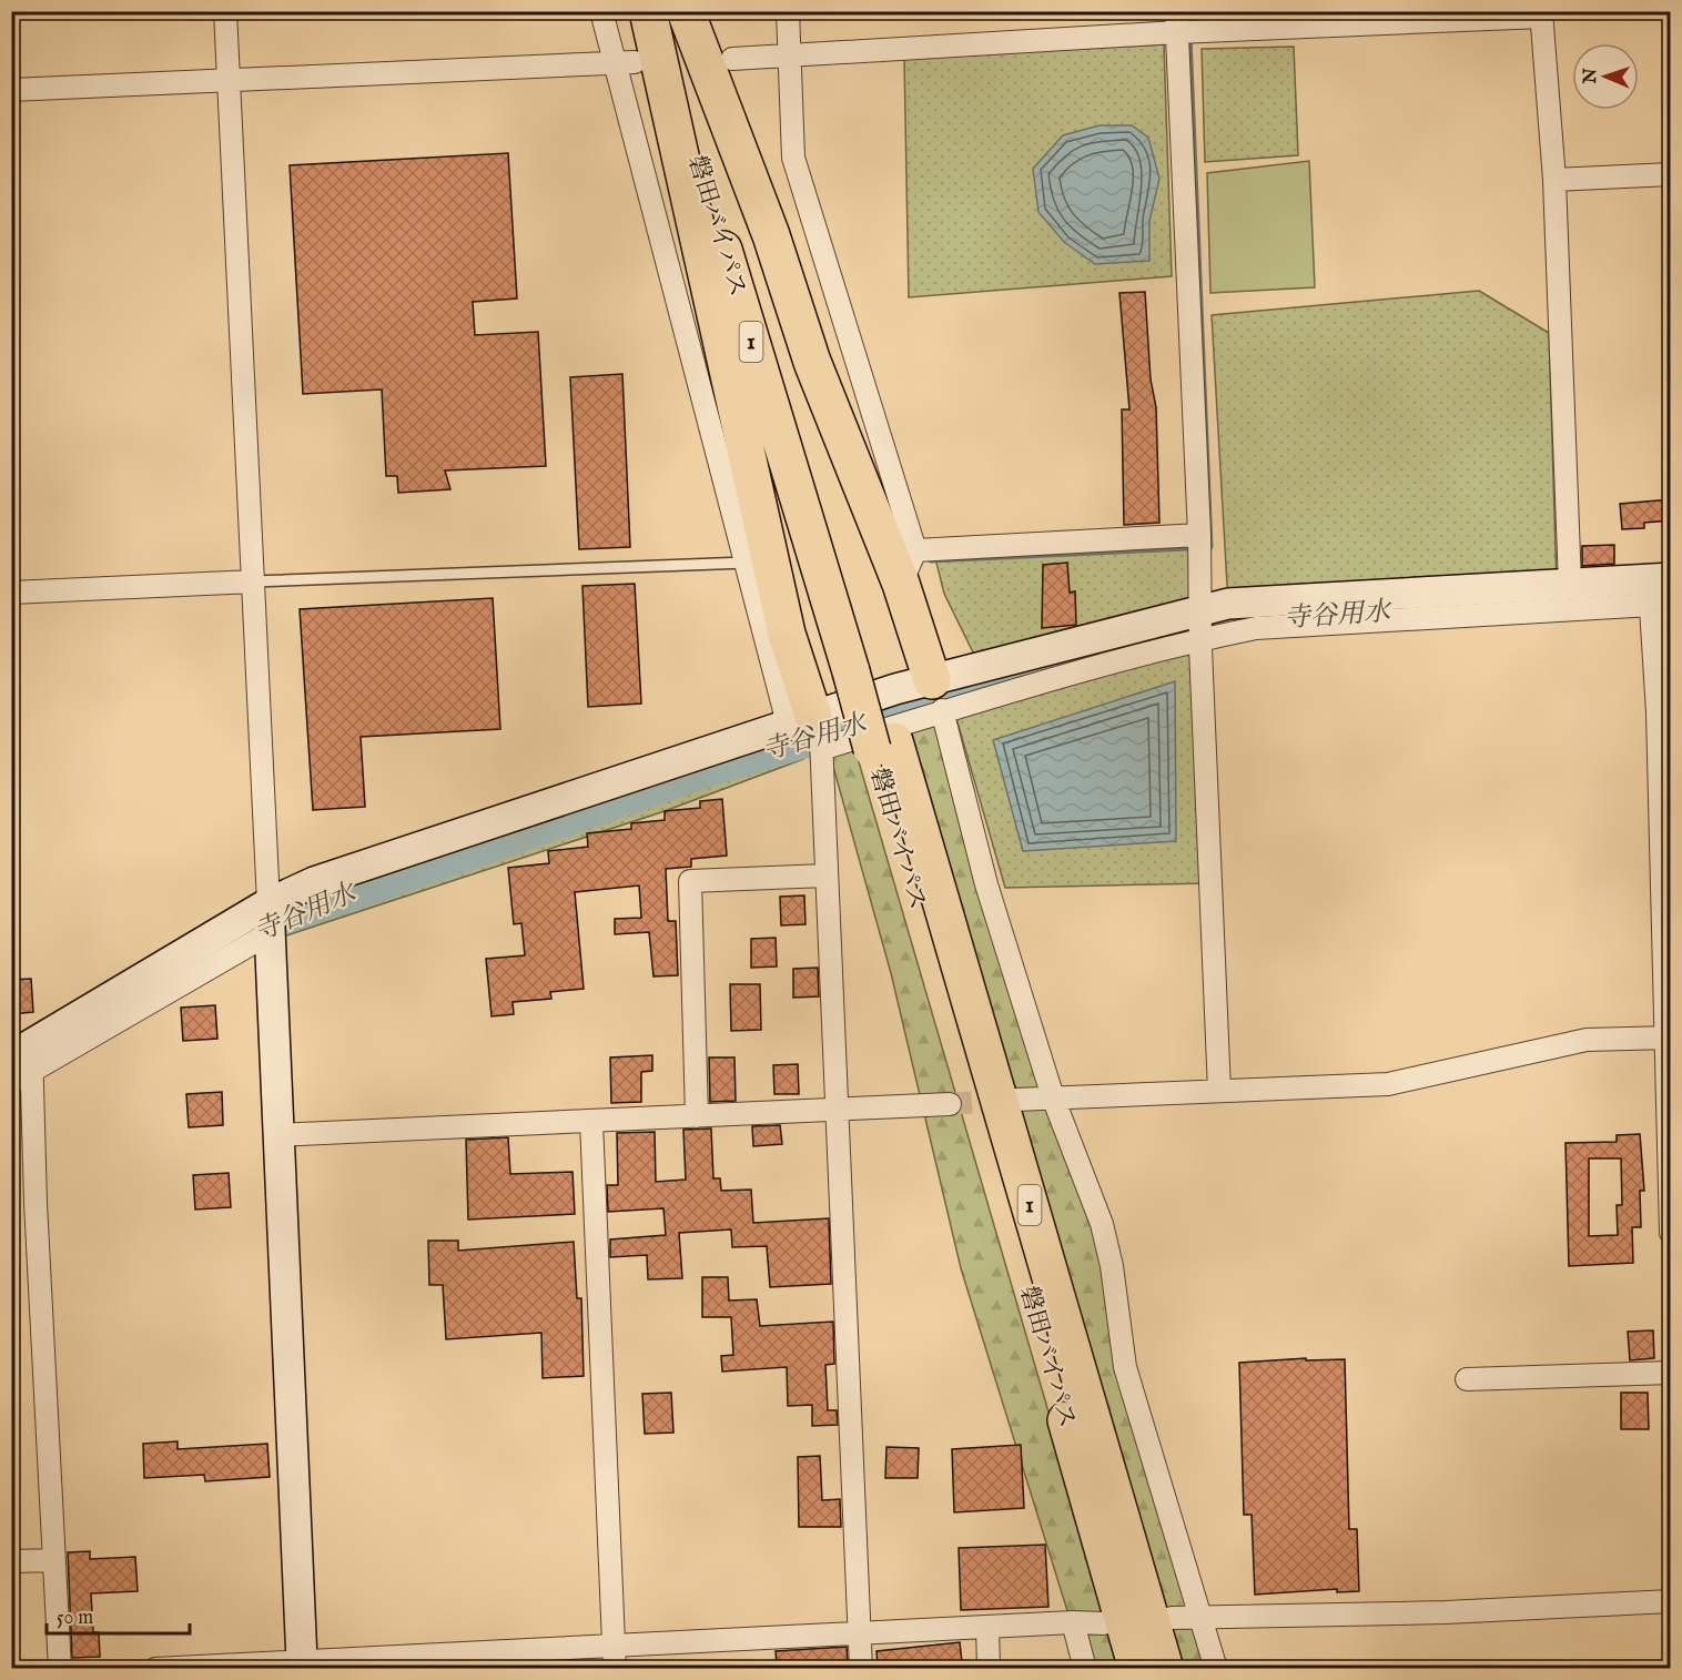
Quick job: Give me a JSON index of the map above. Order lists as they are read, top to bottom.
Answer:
{
  "streets": {
    "highway": ["磐田バイパス", "1"]
  },
  "water": ["寺谷用水"],
  "scale_bar": "50 m",
  "north": "left"
}
